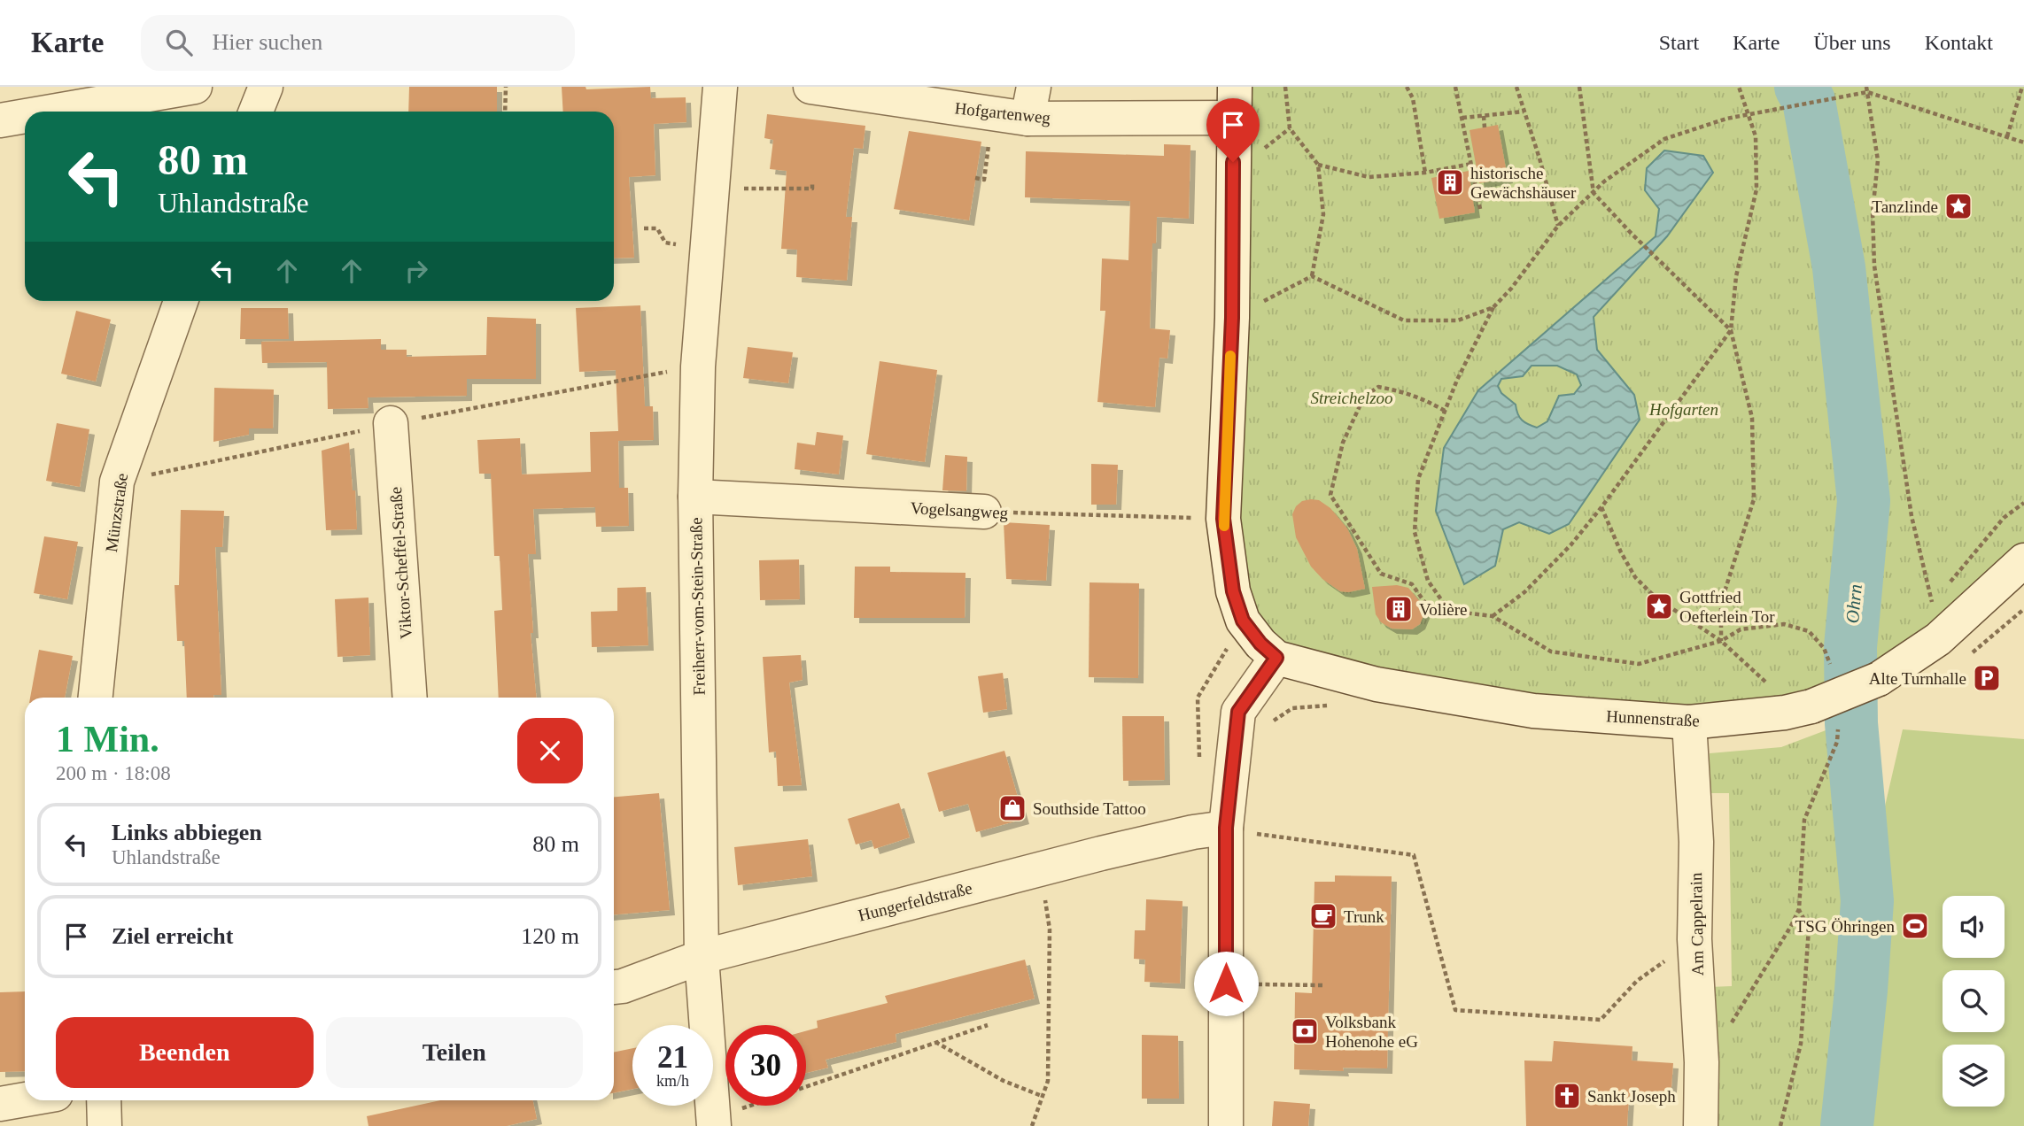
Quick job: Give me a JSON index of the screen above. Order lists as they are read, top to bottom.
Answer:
{
  "streets": {
    "street": [
      "Hofgartenweg",
      "Vogelsangweg",
      "Münzstraße",
      "Viktor-Scheffel-Straße",
      "Freiherr-vom-Stein-Straße",
      "Hunnenstraße",
      "Hungerfeldstraße",
      "Am Cappelrain"
    ]
  },
  "crossings": [
    ["Vogelsangweg", "Freiherr-vom-Stein-Straße"],
    ["Freiherr-vom-Stein-Straße", "Hungerfeldstraße"],
    ["Hunnenstraße", "Am Cappelrain"]
  ],
  "water": ["Ohrn"],
  "parks": ["Streichelzoo", "Hofgarten"],
  "places": {
    "building": ["historische Gewächshäuser", "Volière"],
    "place": ["Tanzlinde", "Gottfried Oefterlein Tor"],
    "parking": ["Alte Turnhalle"],
    "shop": ["Southside Tattoo"],
    "cafe": ["Trunk"],
    "sports": ["TSG Öhringen"],
    "bank": ["Volksbank Hohenohe eG"],
    "church": ["Sankt Joseph"]
  },
  "page": {
    "header": "Karte",
    "search": "Hier suchen",
    "nav": [
      "Start",
      "Karte",
      "Über uns",
      "Kontakt"
    ],
    "turn": ["80 m", "Uhlandstraße"],
    "heading": ["1 Min.", "200 m · 18:08"],
    "list": [
      {
        "name": "Links abbiegen",
        "note": "Uhlandstraße",
        "value": "80 m"
      },
      {
        "name": "Ziel erreicht",
        "value": "120 m"
      }
    ],
    "buttons": ["Beenden", "Teilen"],
    "speed": "21 km/h",
    "limit": "30"
  }
}
